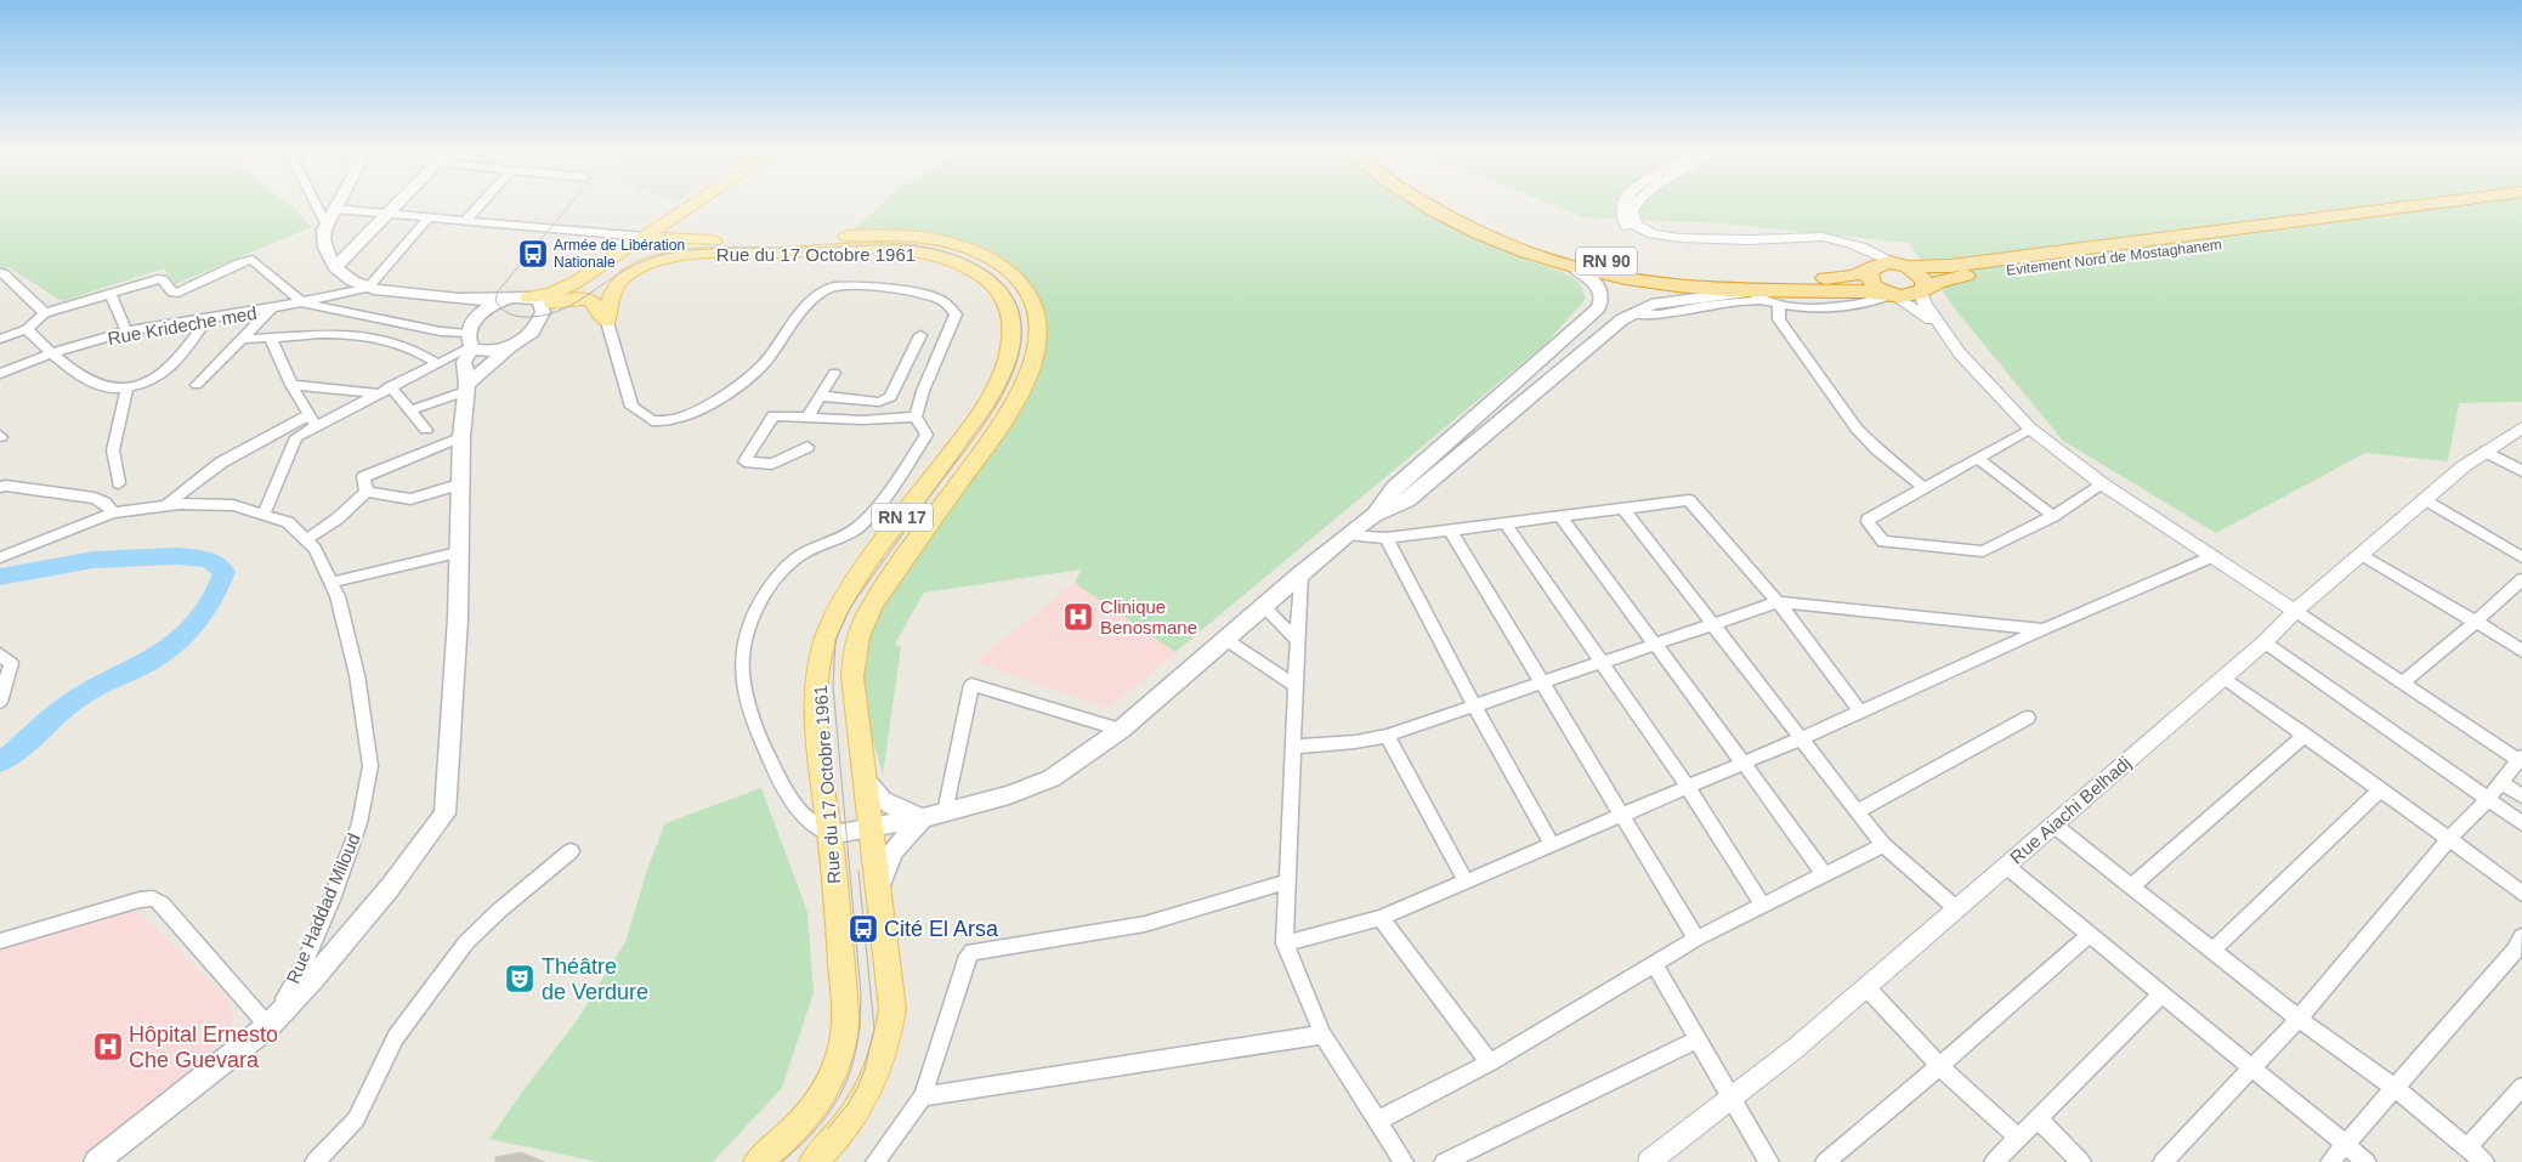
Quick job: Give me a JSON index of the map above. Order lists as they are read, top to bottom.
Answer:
{
  "streets": {
    "highway": ["Evitement Nord de Mostaghanem", "RN 90"],
    "main road": ["Rue du 17 Octobre 1961", "RN 17"],
    "street": ["Rue Krideche med", "Rue Aiachi Belhadj", "Rue Haddad Miloud"]
  },
  "crossings": [
    ["Evitement Nord de Mostaghanem", "RN 90"]
  ],
  "places": {
    "bus stop": ["Armée de Libération Nationale", "Cité El Arsa"],
    "hospital": ["Clinique Benosmane", "Hôpital Ernesto Che Guevara"],
    "theatre": ["Théâtre de Verdure"]
  }
}
